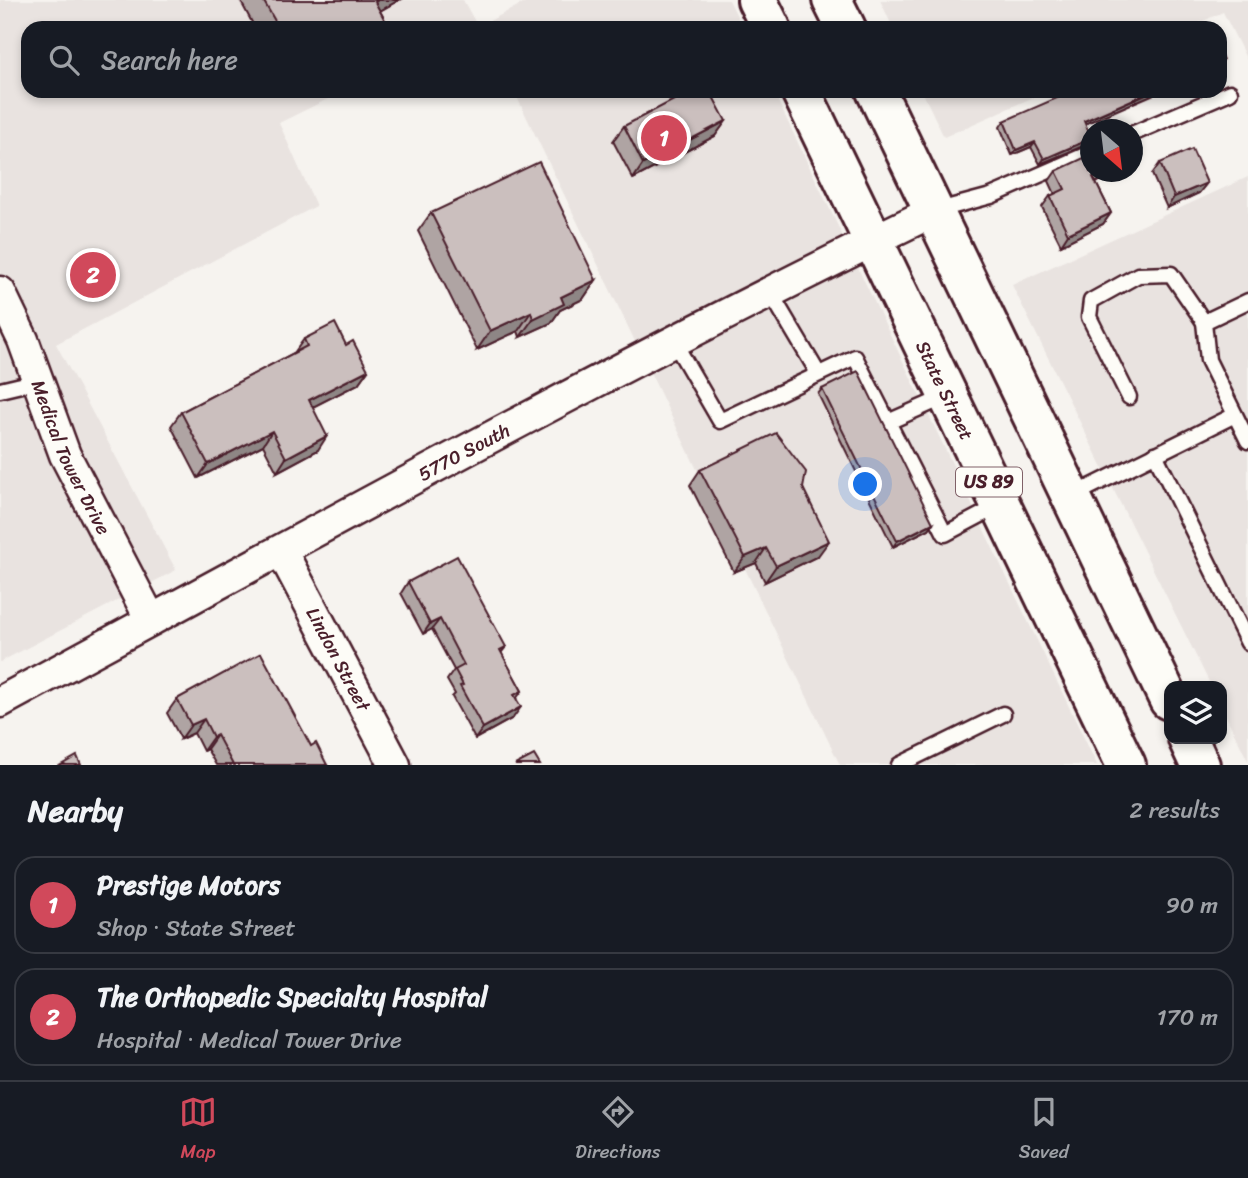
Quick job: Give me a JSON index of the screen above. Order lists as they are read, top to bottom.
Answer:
{
  "streets": {
    "main road": ["State Street", "US 89"],
    "street": ["5770 South", "Medical Tower Drive", "Lindon Street"]
  },
  "crossings": [
    ["State Street", "5770 South"],
    ["5770 South", "Medical Tower Drive"],
    ["5770 South", "Lindon Street"]
  ],
  "north": "bottom right",
  "page": {
    "search": "Search here",
    "pins": ["1", "2"],
    "heading": ["Nearby", "2 results"],
    "list": [
      {
        "mark": "1",
        "name": "Prestige Motors",
        "note": "Shop · State Street",
        "value": "90 m"
      },
      {
        "mark": "2",
        "name": "The Orthopedic Specialty Hospital",
        "note": "Hospital · Medical Tower Drive",
        "value": "170 m"
      }
    ],
    "nav": ["Map", "Directions", "Saved"]
  }
}
